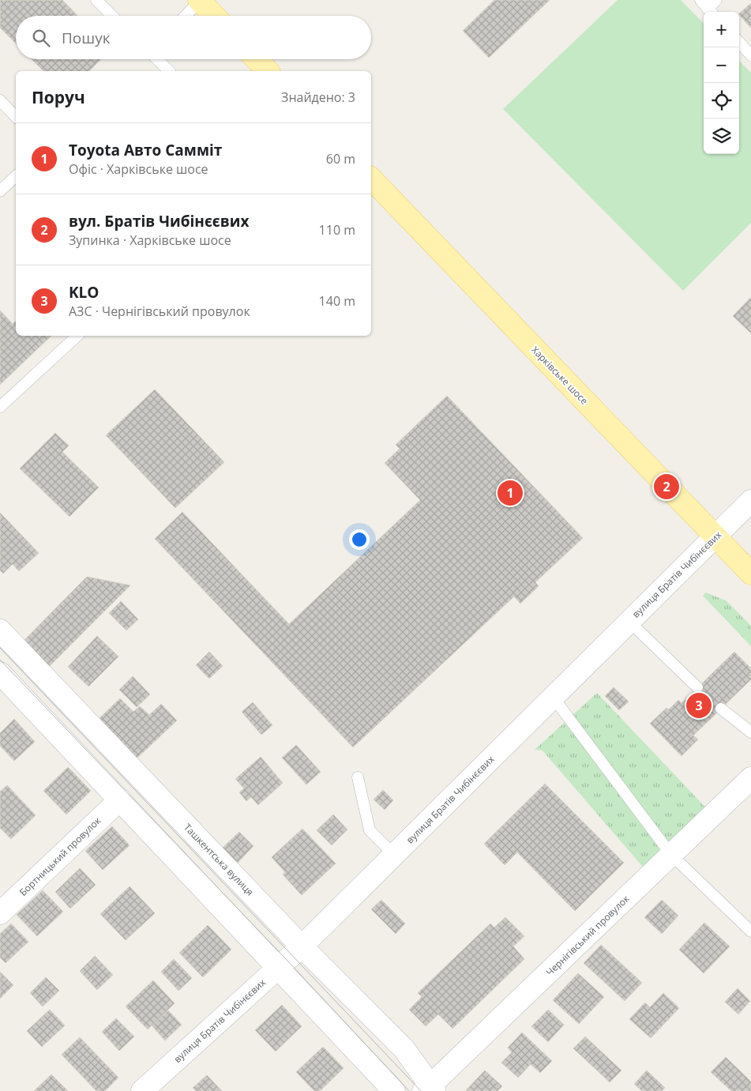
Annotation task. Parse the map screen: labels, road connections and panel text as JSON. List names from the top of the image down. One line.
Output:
{"streets":{"main road":["Харківське шосе"],"street":["вулиця Братів Чибінєєвих","Бортницький провулок","Ташкентська вулиця","Чернігівський провулок"]},"crossings":[["Харківське шосе","вулиця Братів Чибінєєвих"],["вулиця Братів Чибінєєвих","Ташкентська вулиця"],["Ташкентська вулиця","Чернігівський провулок"]],"page":{"map_buttons":["+","−"],"search":"Пошук","heading":["Поруч","Знайдено: 3"],"list":[{"mark":"1","name":"Toyota Авто Самміт","note":"Офіс · Харківське шосе","value":"60 m"},{"mark":"2","name":"вул. Братів Чибінєєвих","note":"Зупинка · Харківське шосе","value":"110 m"},{"mark":"3","name":"KLO","note":"АЗС · Чернігівський провулок","value":"140 m"}],"pins":["2","1","3"]}}
